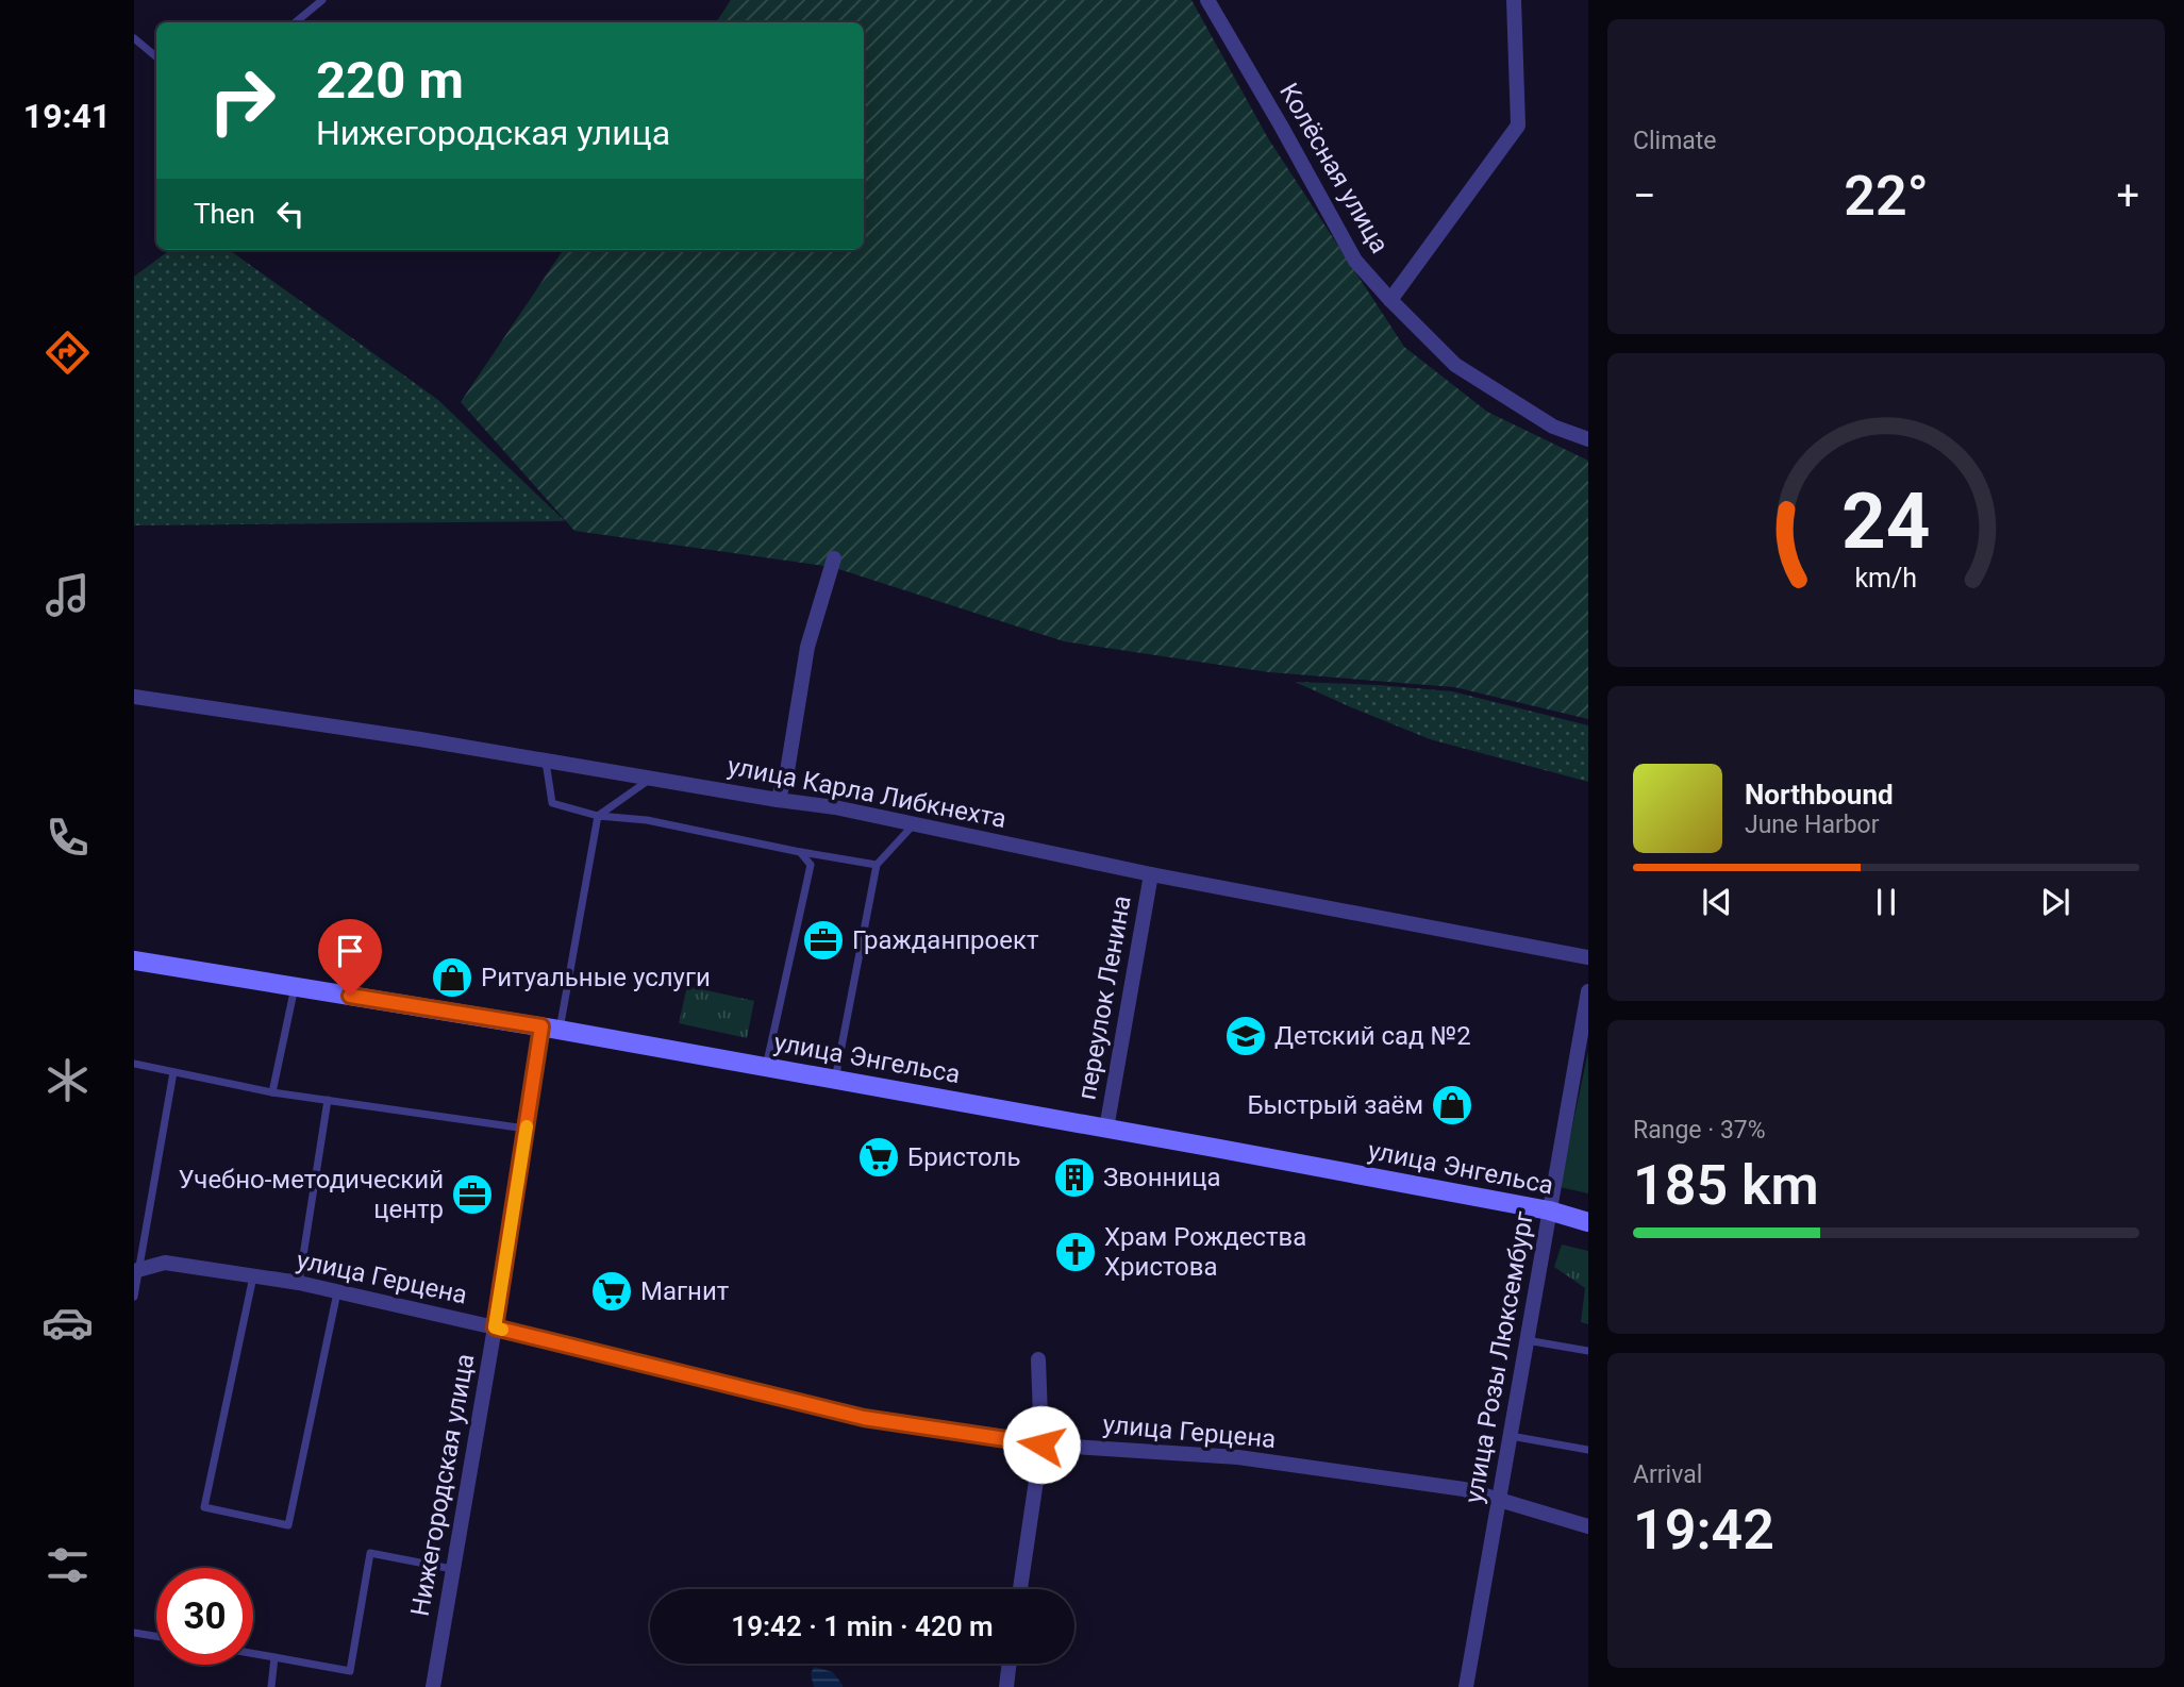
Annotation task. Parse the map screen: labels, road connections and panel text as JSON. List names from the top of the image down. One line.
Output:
{"streets":{"main road":["улица Энгельса"],"street":["Колёсная улица","улица Карла Либкнехта","переулок Ленина","улица Герцена","улица Розы Люксембург","Нижегородская улица"]},"crossings":[["улица Карла Либкнехта","переулок Ленина"],["переулок Ленина","улица Энгельса"],["улица Энгельса","улица Розы Люксембург"],["улица Энгельса","Нижегородская улица"],["улица Герцена","улица Розы Люксембург"],["улица Герцена","Нижегородская улица"]],"places":{"office":["Гражданпроект","Учебно-методический центр"],"shop":["Ритуальные услуги","Быстрый заём"],"school or university":["Детский сад №2"],"supermarket":["Бристоль","Магнит"],"building":["Звонница"],"church":["Храм Рождества Христова"]},"page":{"tabs":"19:41","tile":["Climate",["Range · 37%","185 km"],["Arrival","19:42"]],"turn":["220 m","Нижегородская улица"],"heat":["−","22°","+"],"then":"Then","song":["Northbound","June Harbor"],"limit":"30","trip":"19:42 · 1 min · 420 m","gauge":["24","km/h"]}}
